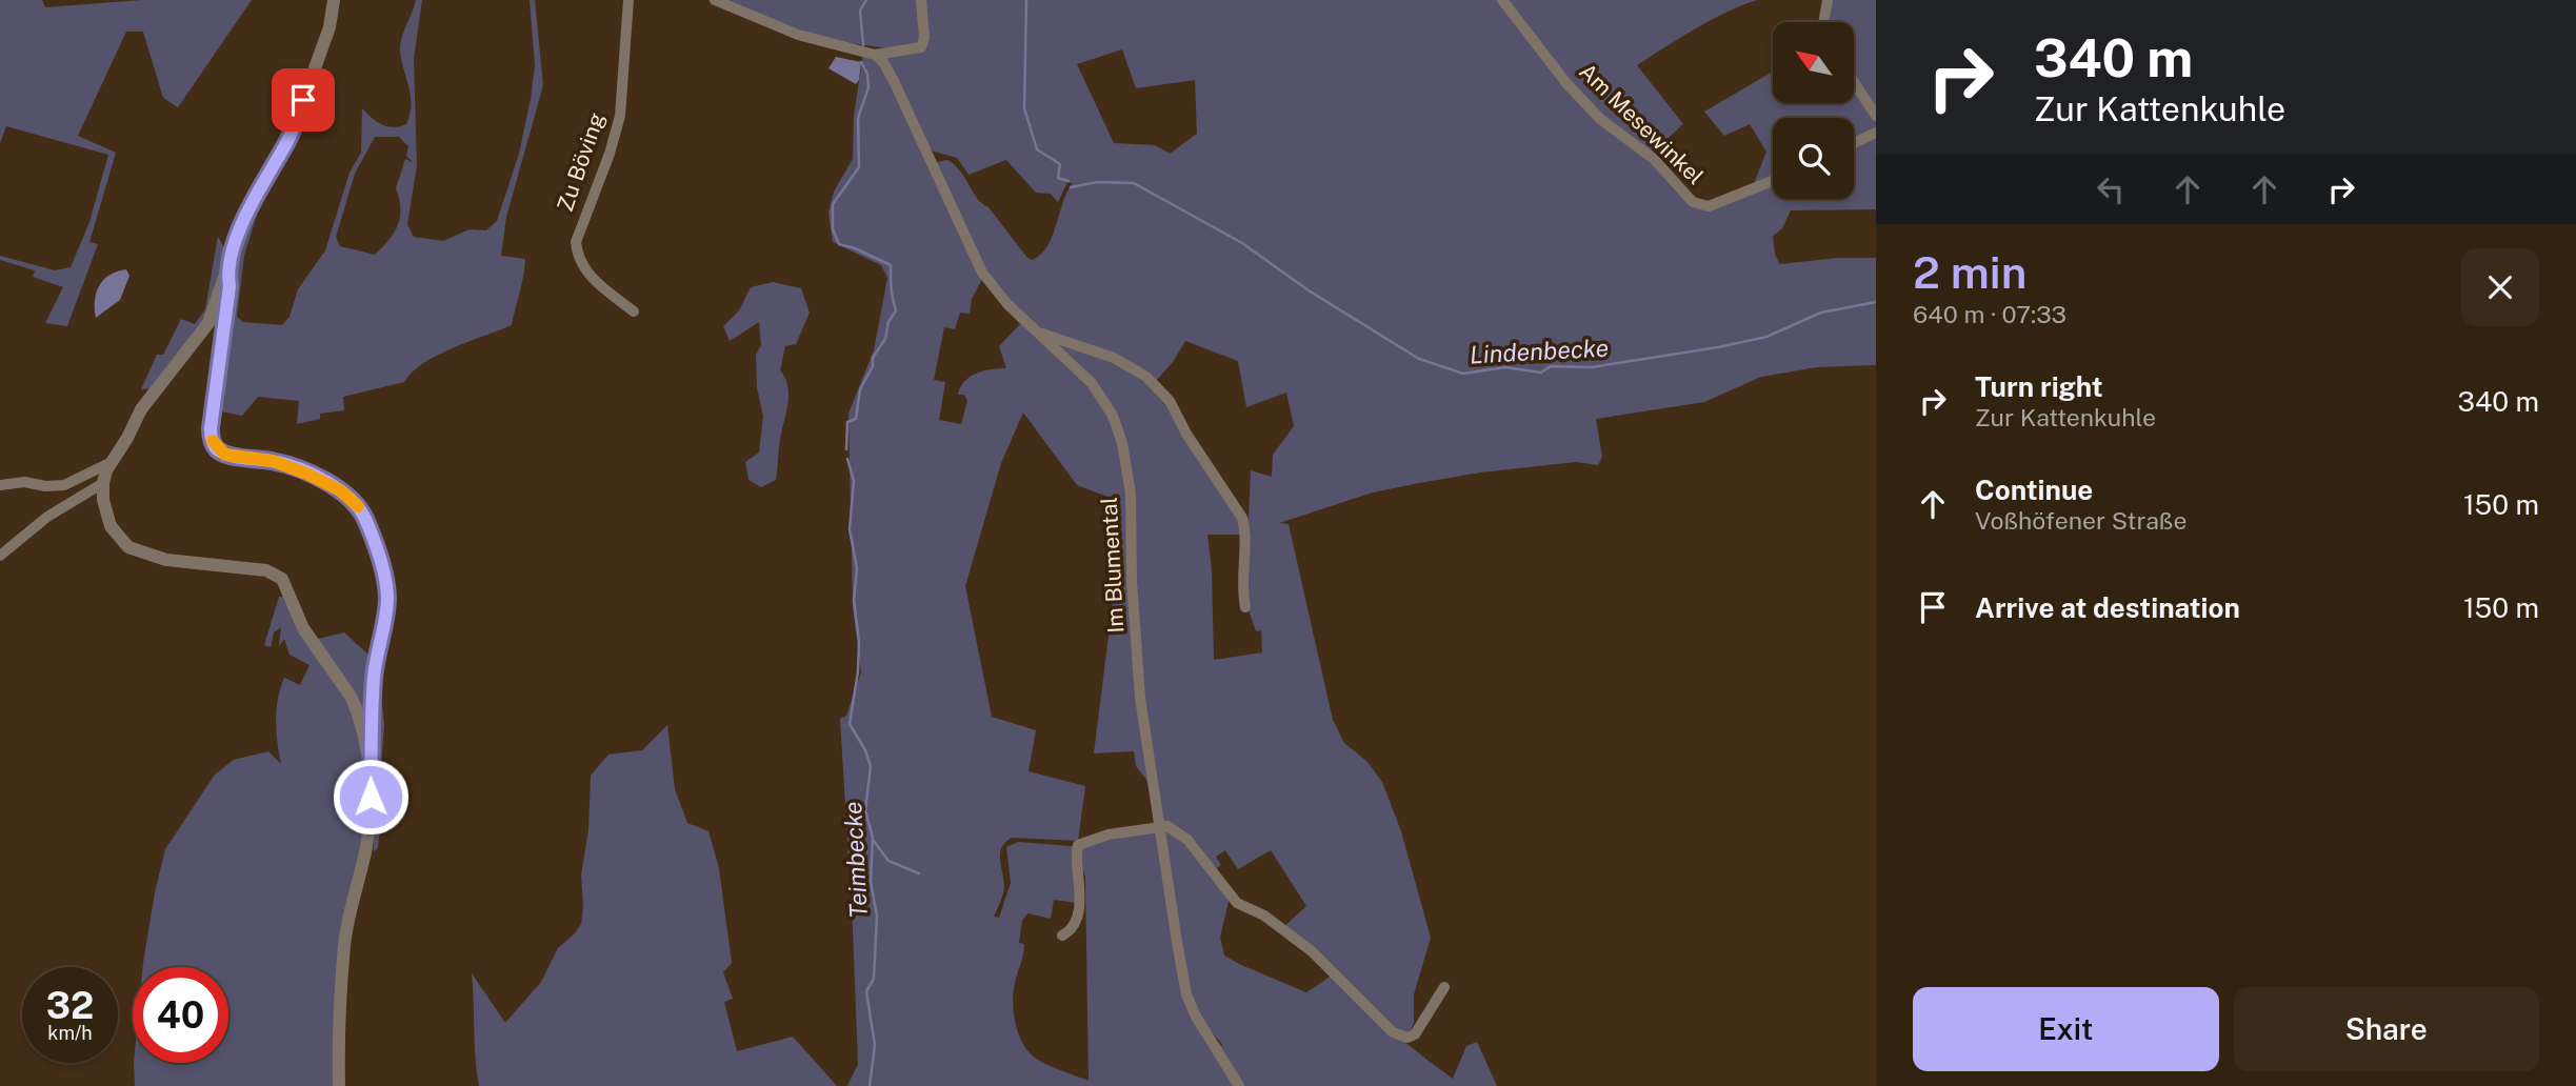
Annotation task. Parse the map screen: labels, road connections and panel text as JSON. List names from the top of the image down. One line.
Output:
{"streets":{"street":["Am Mesewinkel","Zu Böving","Im Blumental"]},"water":["Lindenbecke","Teimbecke"],"north":"top left","page":{"turn":["340 m","Zur Kattenkuhle"],"heading":["2 min","640 m · 07:33"],"list":[{"name":"Turn right","note":"Zur Kattenkuhle","value":"340 m"},{"name":"Continue","note":"Voßhöfener Straße","value":"150 m"},{"name":"Arrive at destination","value":"150 m"}],"speed":"32 km/h","limit":"40","buttons":["Exit","Share"]}}
